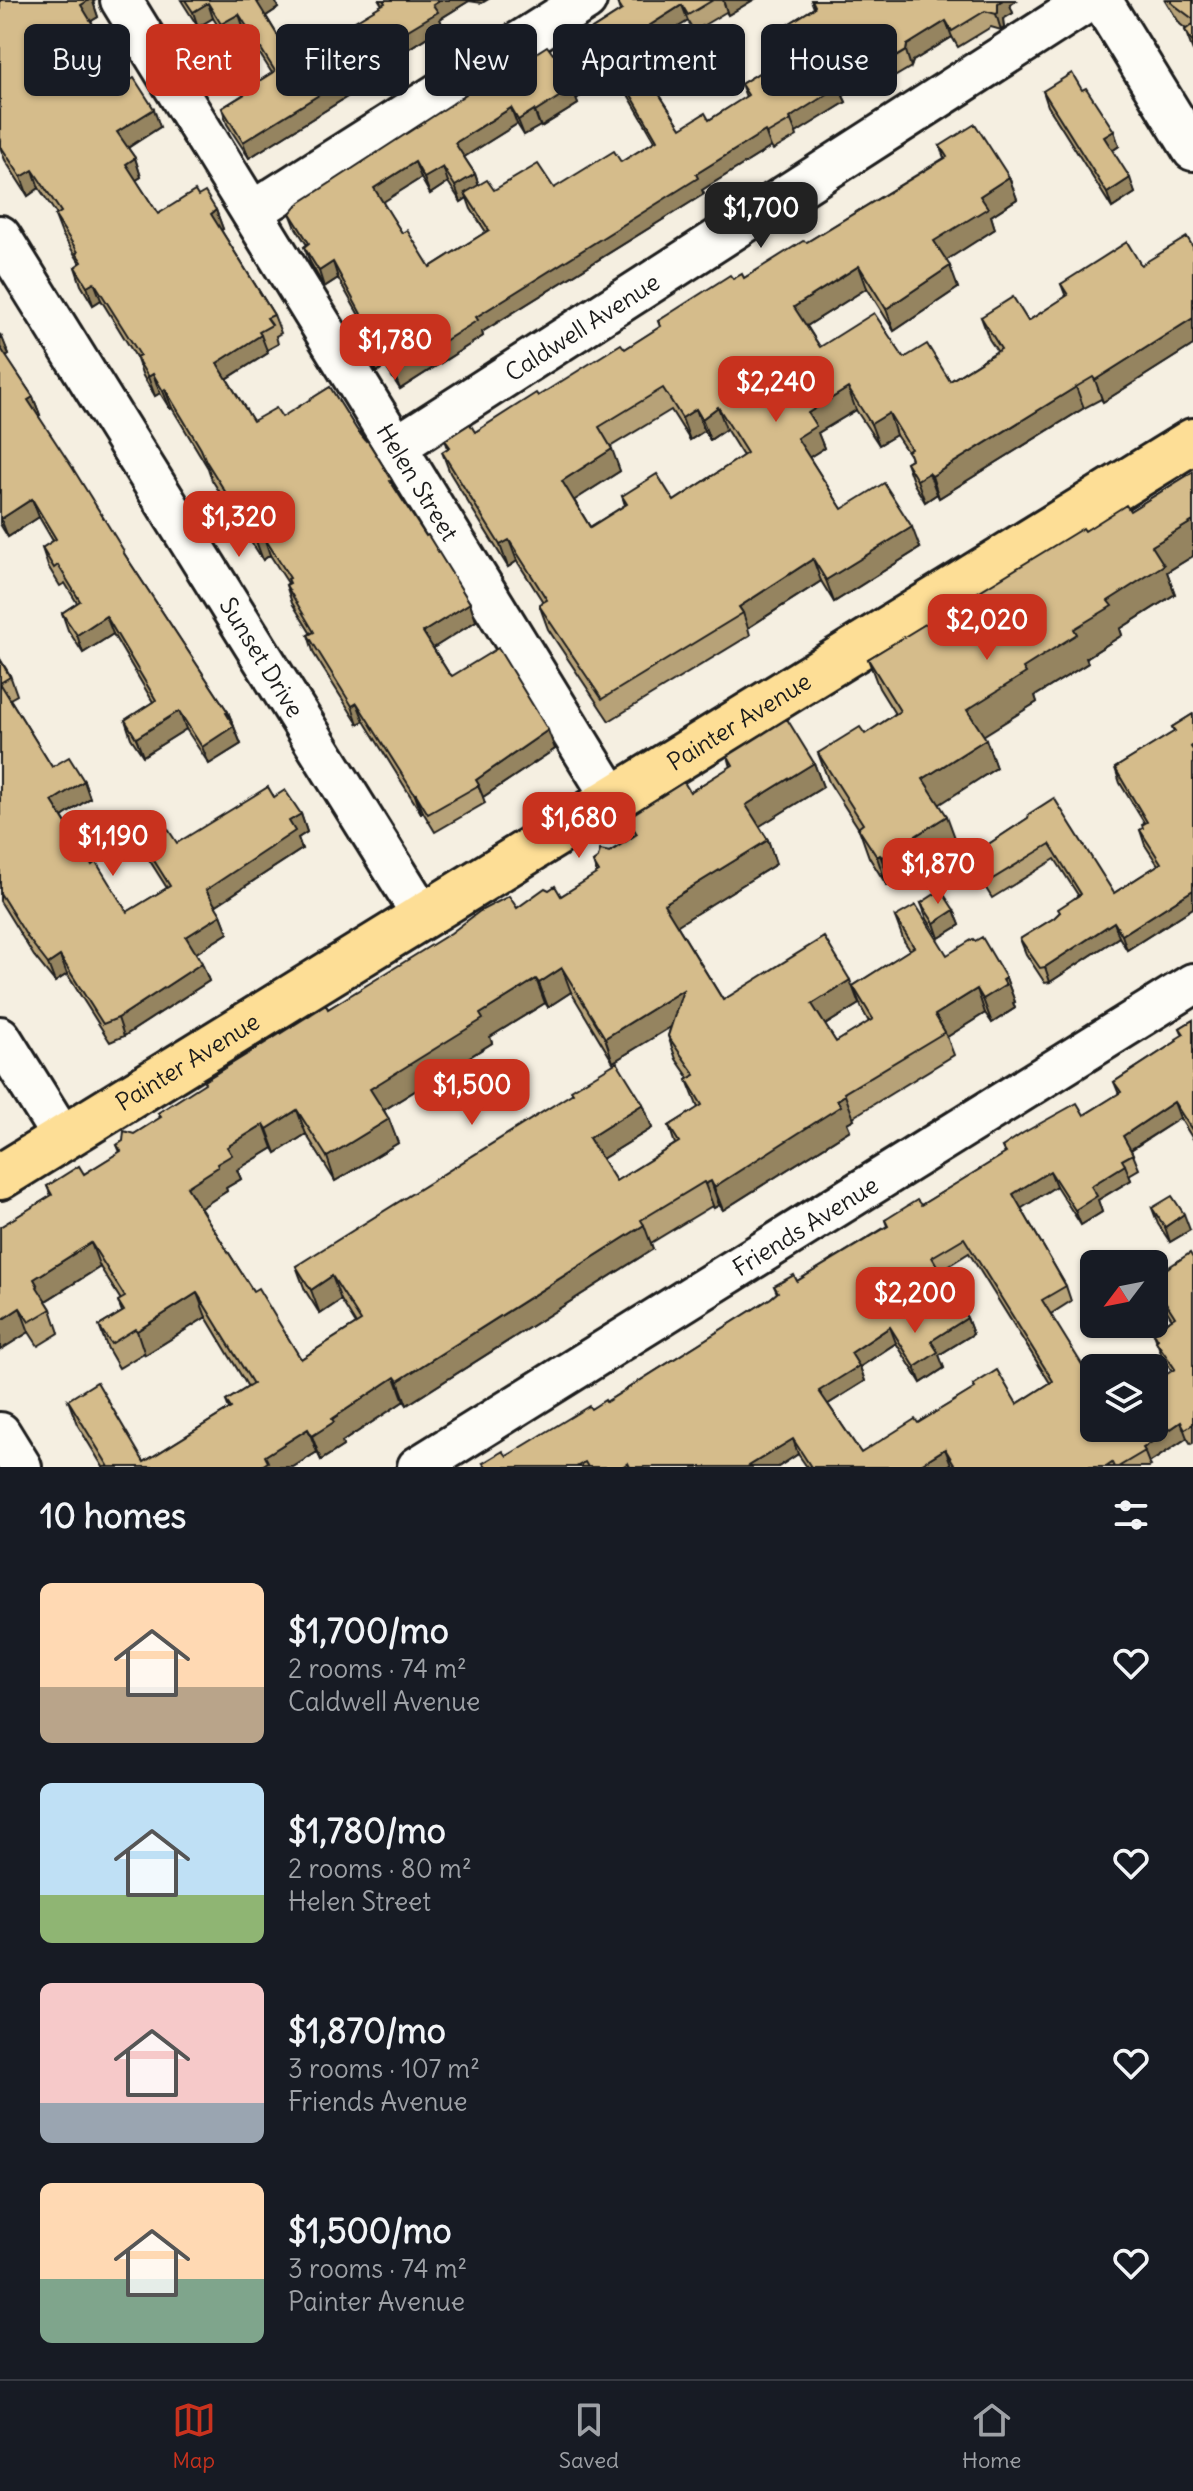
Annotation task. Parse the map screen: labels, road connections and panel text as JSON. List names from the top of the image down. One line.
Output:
{"streets":{"main road":["Painter Avenue"],"street":["Caldwell Avenue","Helen Street","Sunset Drive","Friends Avenue"]},"crossings":[["Caldwell Avenue","Helen Street"],["Helen Street","Painter Avenue"],["Sunset Drive","Painter Avenue"]],"north":"bottom left","page":{"chip":["Buy","Rent","Filters","New","Apartment","House"],"price":["$1,700","$1,780","$2,240","$1,320","$2,020","$1,680","$1,190","$1,870","$1,500","$2,200"],"heading":"10 homes","list":[{"name":"$1,700/mo","note":"2 rooms · 74 m² · Caldwell Avenue"},{"name":"$1,780/mo","note":"2 rooms · 80 m² · Helen Street"},{"name":"$1,870/mo","note":"3 rooms · 107 m² · Friends Avenue"},{"name":"$1,500/mo","note":"3 rooms · 74 m² · Painter Avenue"}],"tabs":["Map","Saved","Home"]}}
